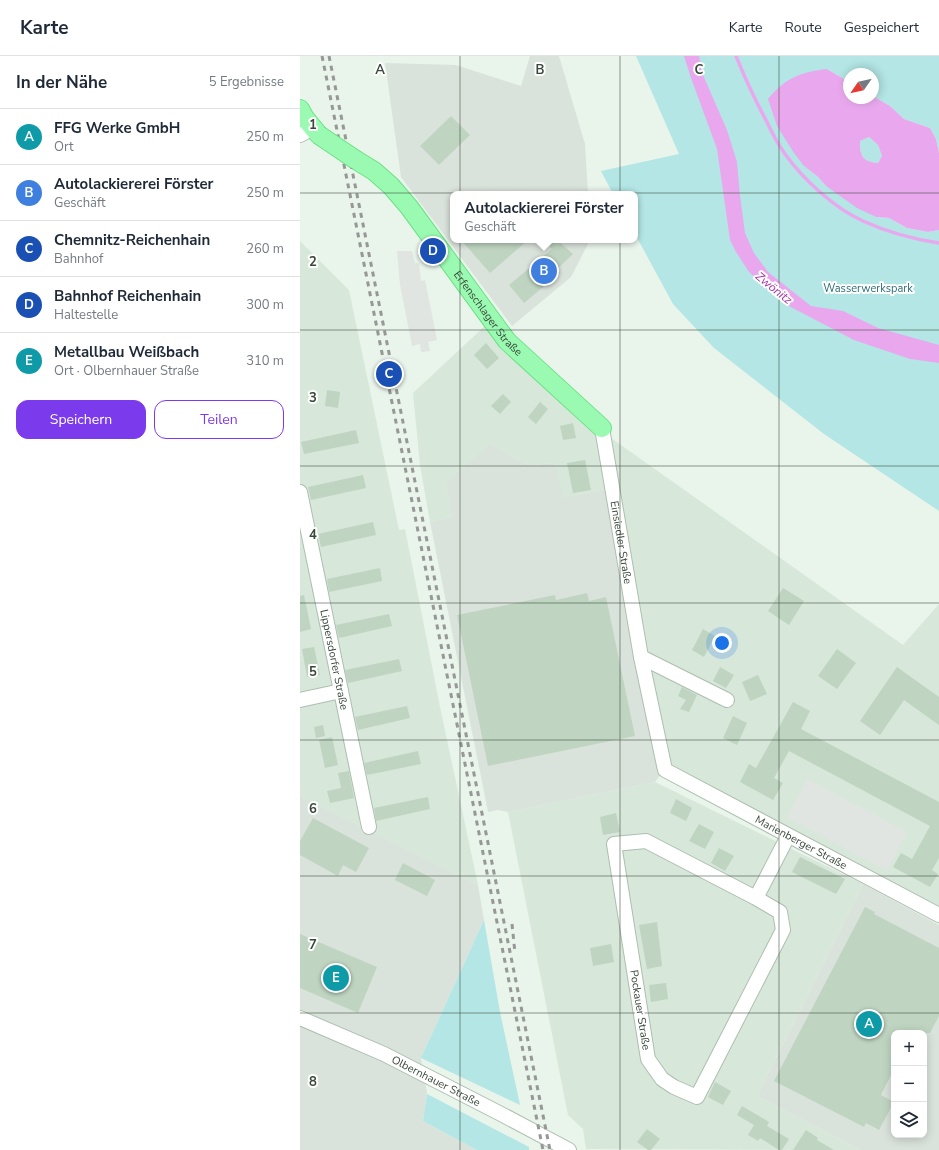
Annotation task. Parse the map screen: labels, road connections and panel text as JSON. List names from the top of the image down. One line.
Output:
{"streets":{"main road":["Erfenschlager Straße"],"street":["Einsiedler Straße","Lippersdorfer Straße","Marienberger Straße","Pockauer Straße","Olbernhauer Straße"]},"crossings":[["Erfenschlager Straße","Einsiedler Straße"],["Einsiedler Straße","Marienberger Straße"]],"water":["Zwönitz"],"parks":["Wasserwerkspark"],"north":"bottom left","page":{"header":"Karte","nav":["Karte","Route","Gespeichert"],"heading":["In der Nähe","5 Ergebnisse"],"list":[{"mark":"A","name":"FFG Werke GmbH","note":"Ort","value":"250 m"},{"mark":"B","name":"Autolackiererei Förster","note":"Geschäft","value":"250 m"},{"mark":"C","name":"Chemnitz-Reichenhain","note":"Bahnhof","value":"260 m"},{"mark":"D","name":"Bahnhof Reichenhain","note":"Haltestelle","value":"300 m"},{"mark":"E","name":"Metallbau Weißbach","note":"Ort · Olbernhauer Straße","value":"310 m"}],"popup":["Autolackiererei Förster","Geschäft"],"pins":["D","B","C","E","A"],"buttons":["Speichern","Teilen"],"map_buttons":["+","−"]},"grid":{"columns":["A","B","C"],"rows":["1","2","3","4","5","6","7","8"]}}
